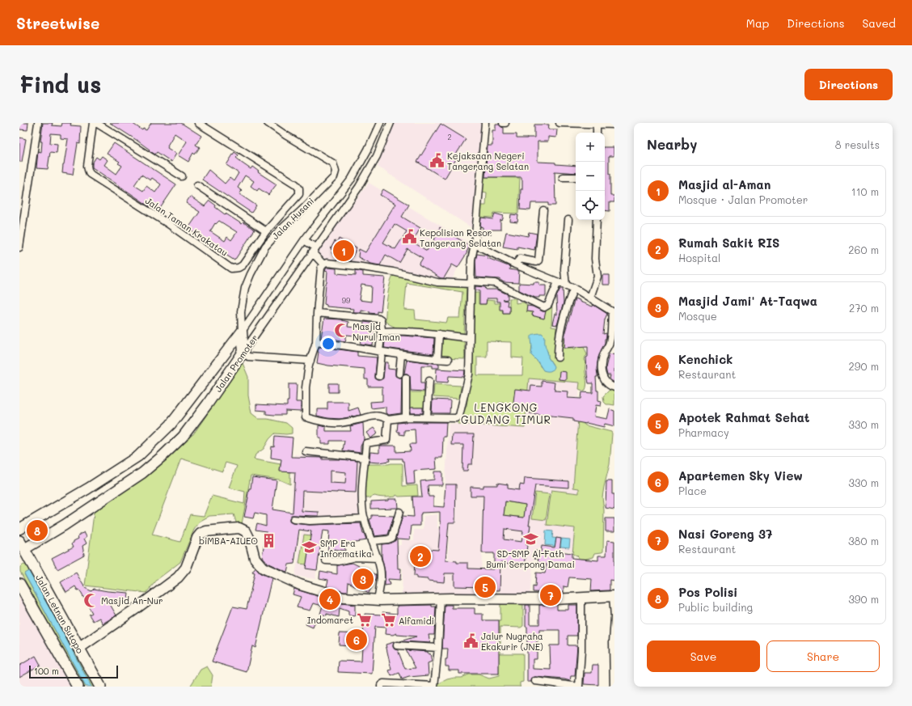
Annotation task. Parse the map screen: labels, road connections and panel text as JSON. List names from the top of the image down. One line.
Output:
{"streets":{"main road":["Jalan Letnan Sutopo"],"street":["Jalan Husani","Jalan Taman Krakatau","Jalan Promoter"]},"crossings":[["Jalan Husani","Jalan Promoter"],["Jalan Promoter","Jalan Letnan Sutopo"]],"districts":["LENGKONG GUDANG TIMUR"],"places":{"public building":["Kejaksaan Negeri Tangerang Selatan","Kepolisian Resor Tangerang Selatan","Jalur Nugraha Ekakurir (JNE)"],"mosque":["Masjid Nurul Iman","Masjid An-Nur"],"school or university":["SD-SMP Al-Fath Bumi Serpong Damai","SMP Era Informatika"],"building":["biMBA-AIUEO"],"supermarket":["Indomaret","Alfamidi"]},"house_numbers":["2","99"],"scale_bar":"100 m","page":{"header":"Streetwise","nav":["Map","Directions","Saved"],"buttons":["Directions",["Save","Share"]],"title":"Find us","heading":["Nearby","8 results"],"map_buttons":["+","−"],"list":[{"mark":"1","name":"Masjid al-Aman","note":"Mosque · Jalan Promoter","value":"110 m"},{"mark":"2","name":"Rumah Sakit RIS","note":"Hospital","value":"260 m"},{"mark":"3","name":"Masjid Jami' At-Taqwa","note":"Mosque","value":"270 m"},{"mark":"4","name":"Kenchick","note":"Restaurant","value":"290 m"},{"mark":"5","name":"Apotek Rahmat Sehat","note":"Pharmacy","value":"330 m"},{"mark":"6","name":"Apartemen Sky View","note":"Place","value":"330 m"},{"mark":"7","name":"Nasi Goreng 37","note":"Restaurant","value":"380 m"},{"mark":"8","name":"Pos Polisi","note":"Public building","value":"390 m"}],"pins":["1","8","2","3","5","7","4","6"],"scale":"100 m"}}
